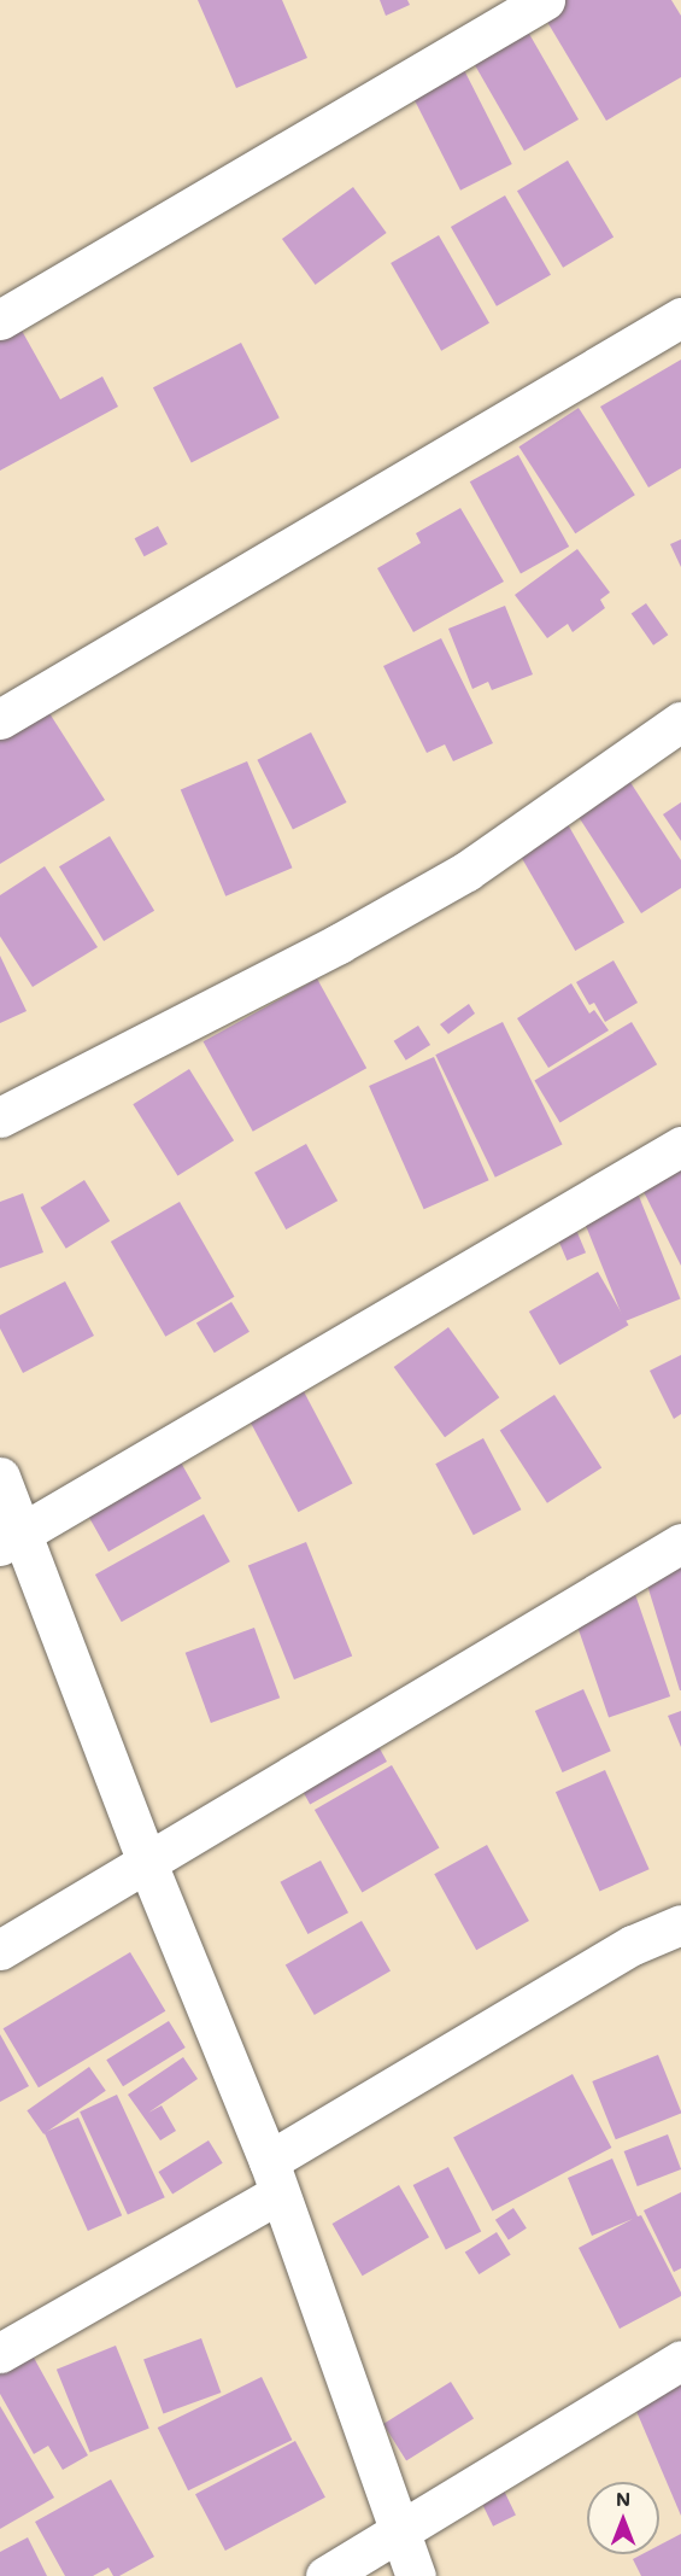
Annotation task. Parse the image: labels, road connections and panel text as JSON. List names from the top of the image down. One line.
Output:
{"north":"top"}
